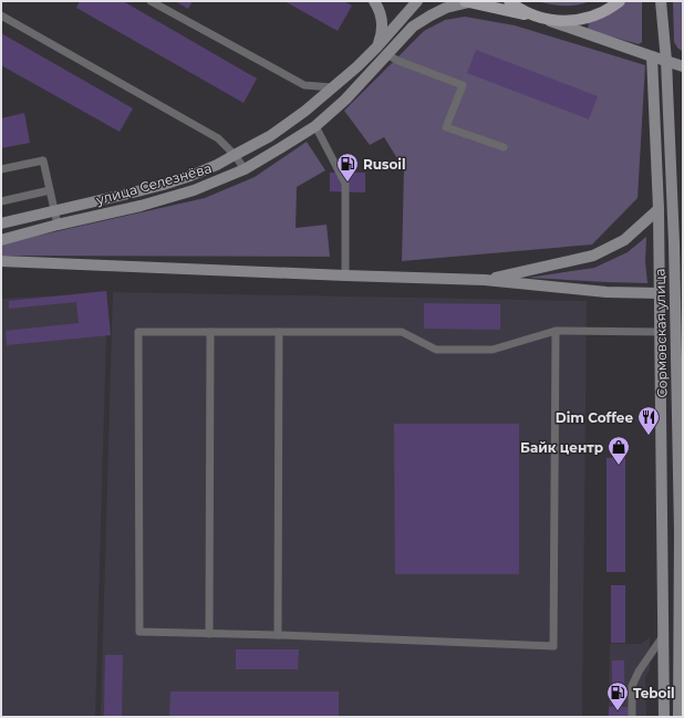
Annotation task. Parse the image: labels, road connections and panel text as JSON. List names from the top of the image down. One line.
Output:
{"streets":{"main road":["улица Селезнёва","Сормовская улица"]},"places":{"fuel station":["Rusoil","Teboil"],"restaurant":["Dim Coffee"],"shop":["Байк центр"]}}
